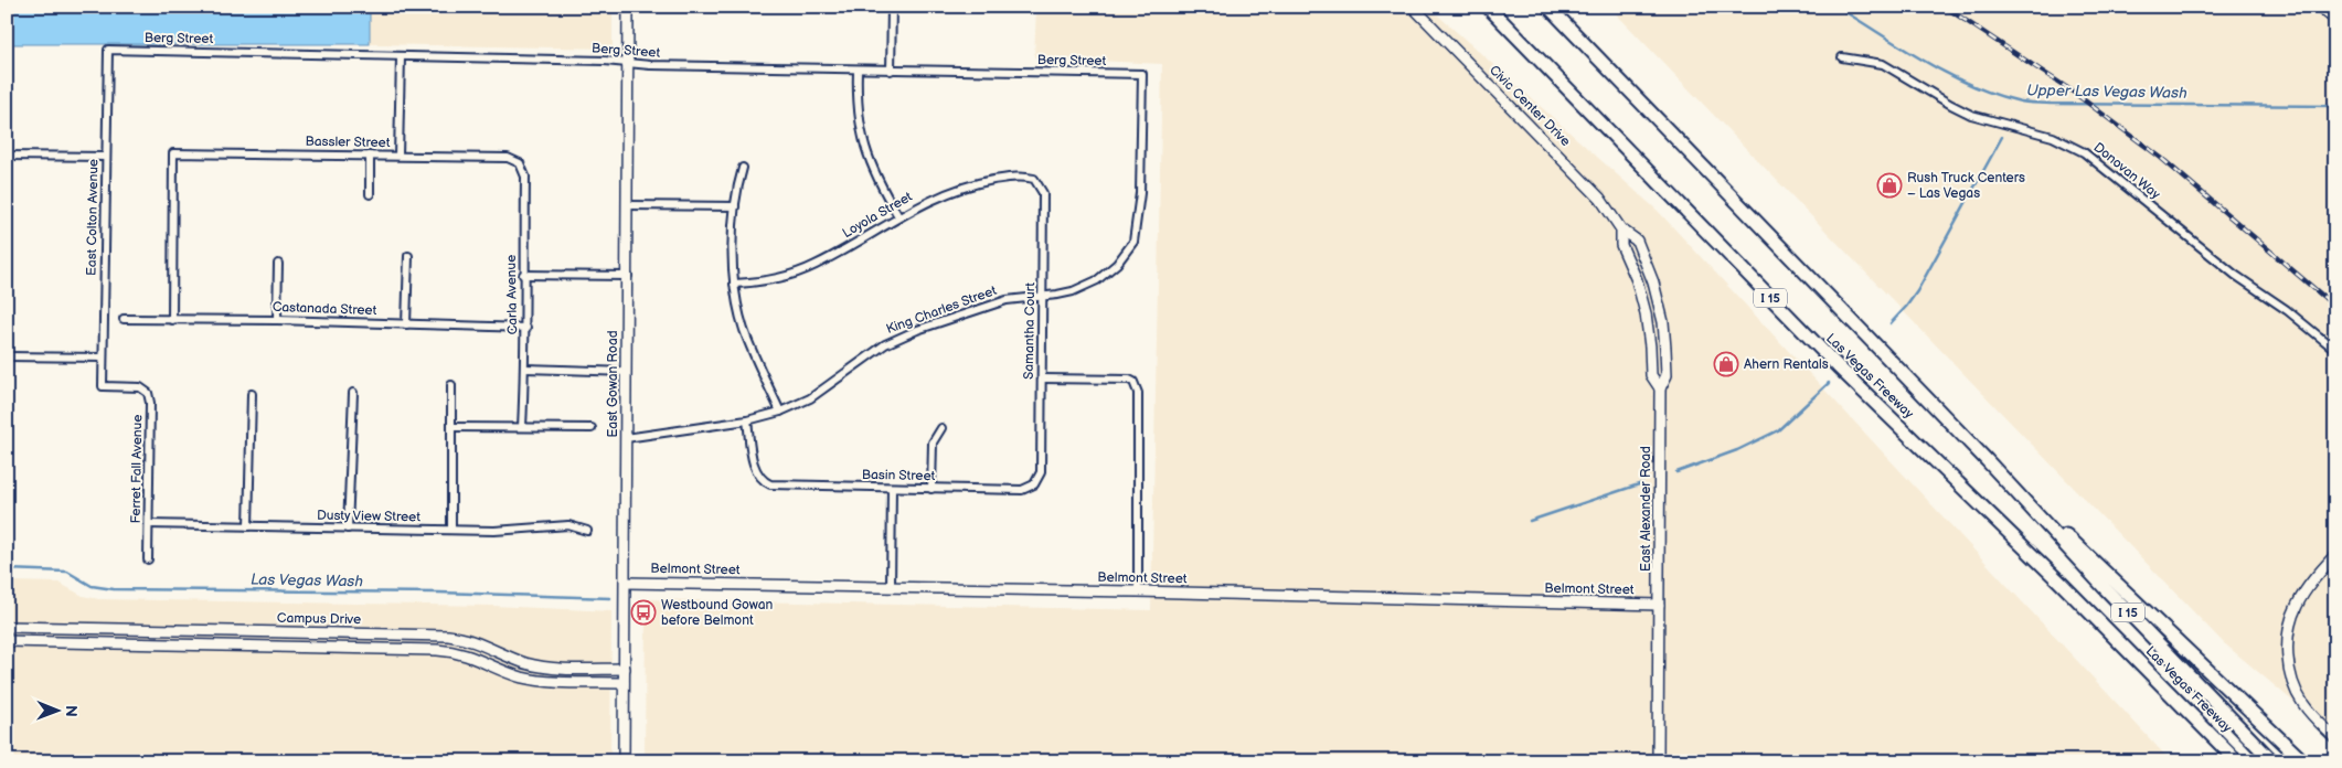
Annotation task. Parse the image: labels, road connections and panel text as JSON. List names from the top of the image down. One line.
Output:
{"streets":{"highway":["I 15","Las Vegas Freeway"],"street":["Berg Street","Civic Center Drive","Bassler Street","Donovan Way","Loyola Street","East Colton Avenue","Carla Avenue","Castanada Street","King Charles Street","Samantha Court","East Gowan Road","Ferret Fall Avenue","Basin Street","East Alexander Road","Dusty View Street","Belmont Street","Campus Drive"]},"crossings":[["Berg Street","East Colton Avenue"],["Berg Street","King Charles Street"],["Berg Street","East Gowan Road"],["Civic Center Drive","East Alexander Road"],["Bassler Street","Carla Avenue"],["Bassler Street","Castanada Street"],["Loyola Street","Samantha Court"],["East Colton Avenue","Ferret Fall Avenue"],["Carla Avenue","Castanada Street"],["King Charles Street","Samantha Court"],["King Charles Street","East Gowan Road"],["King Charles Street","Basin Street"],["Samantha Court","Basin Street"],["East Gowan Road","Belmont Street"],["East Gowan Road","Campus Drive"],["Ferret Fall Avenue","Dusty View Street"],["East Alexander Road","Belmont Street"]],"water":["Upper Las Vegas Wash","Las Vegas Wash"],"places":{"shop":["Rush Truck Centers – Las Vegas","Ahern Rentals"],"bus stop":["Westbound Gowan before Belmont"]},"north":"right"}
